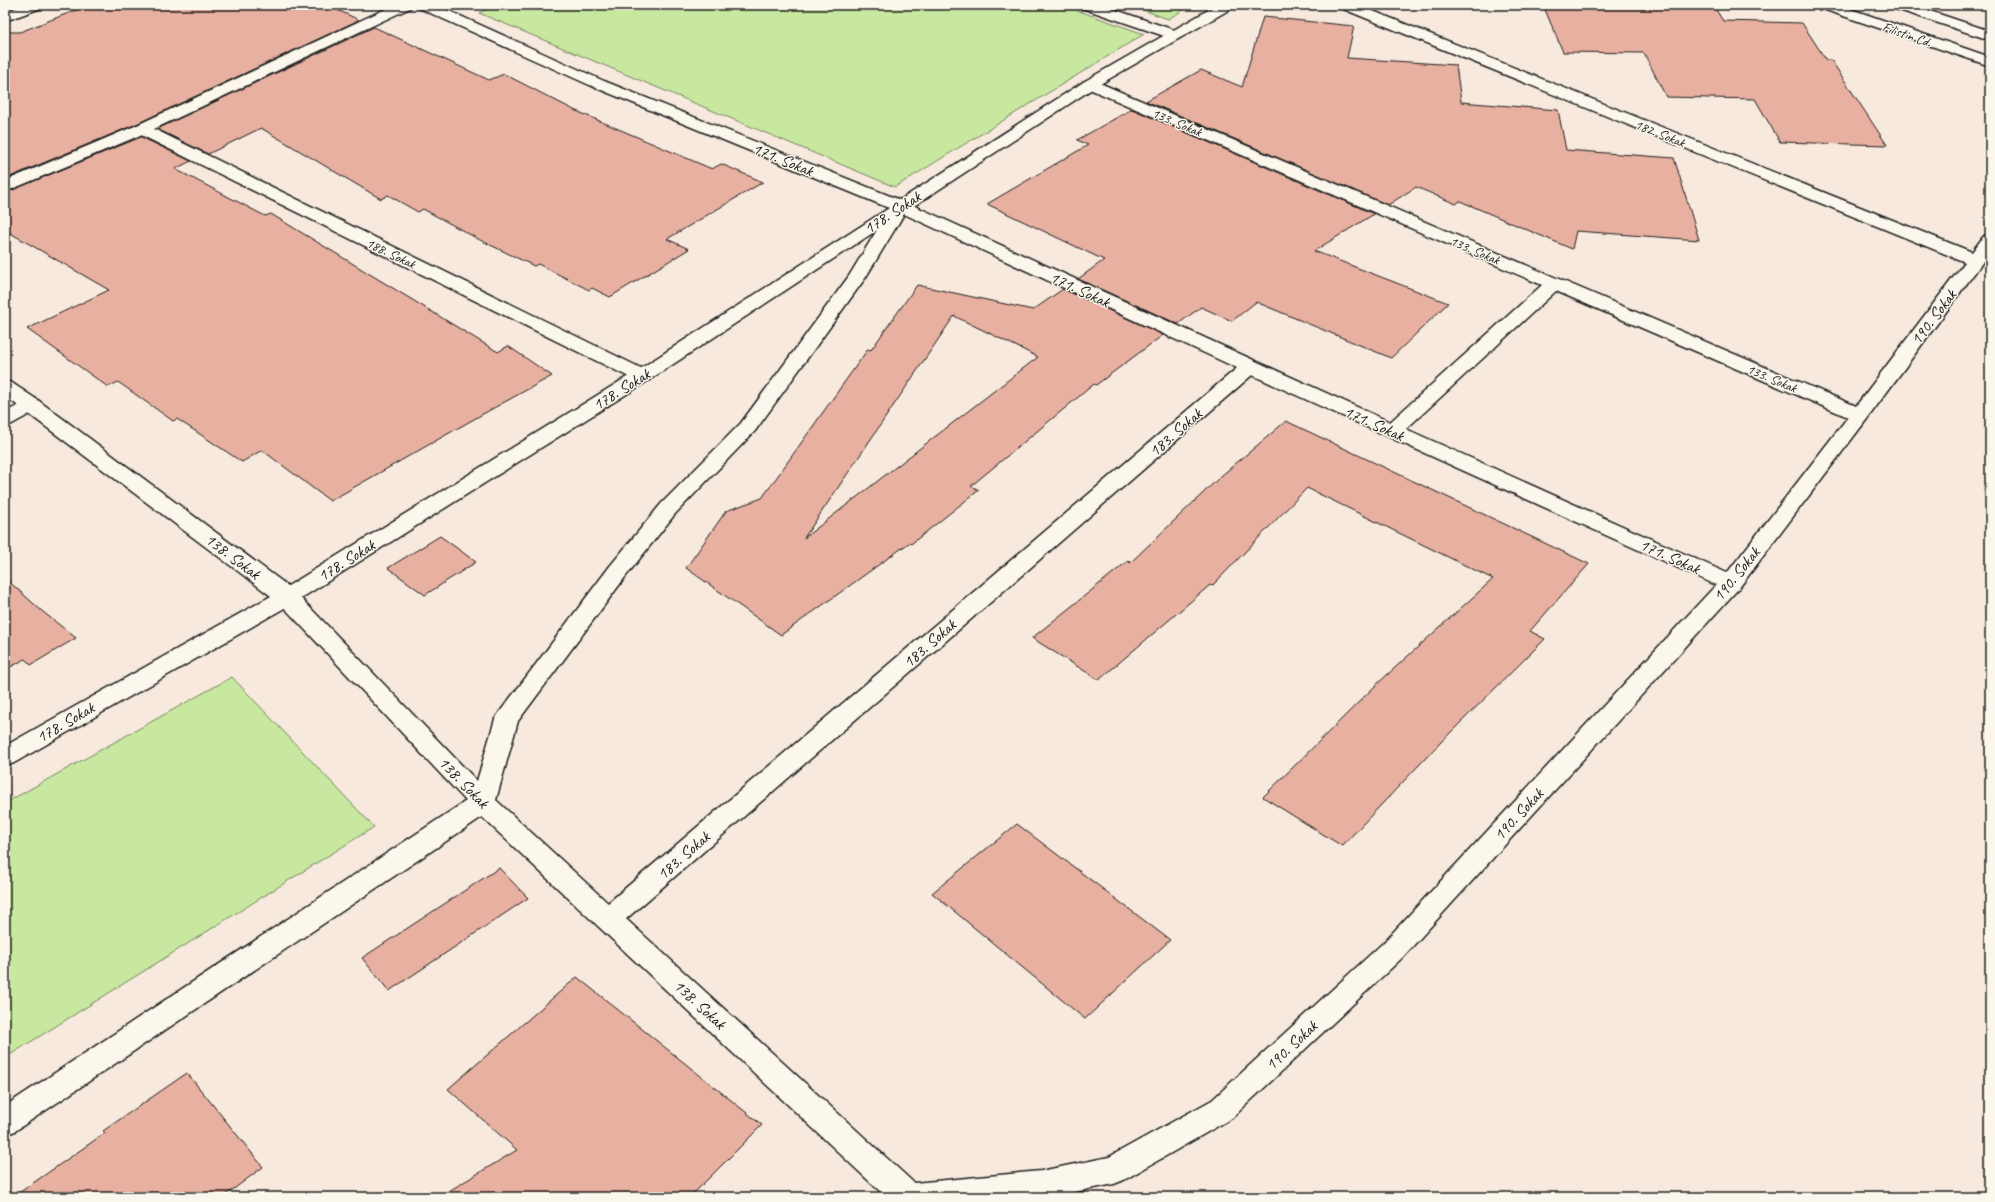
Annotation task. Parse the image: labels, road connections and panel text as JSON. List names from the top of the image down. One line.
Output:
{"streets":{"street":["Filistin Cd.","133. Sokak","182. Sokak","171. Sokak","178. Sokak","188. Sokak","190. Sokak","183. Sokak","138. Sokak"]},"crossings":[["133. Sokak","178. Sokak"],["133. Sokak","190. Sokak"],["182. Sokak","190. Sokak"],["171. Sokak","178. Sokak"],["171. Sokak","190. Sokak"],["171. Sokak","183. Sokak"],["178. Sokak","188. Sokak"],["178. Sokak","138. Sokak"],["183. Sokak","138. Sokak"]]}
